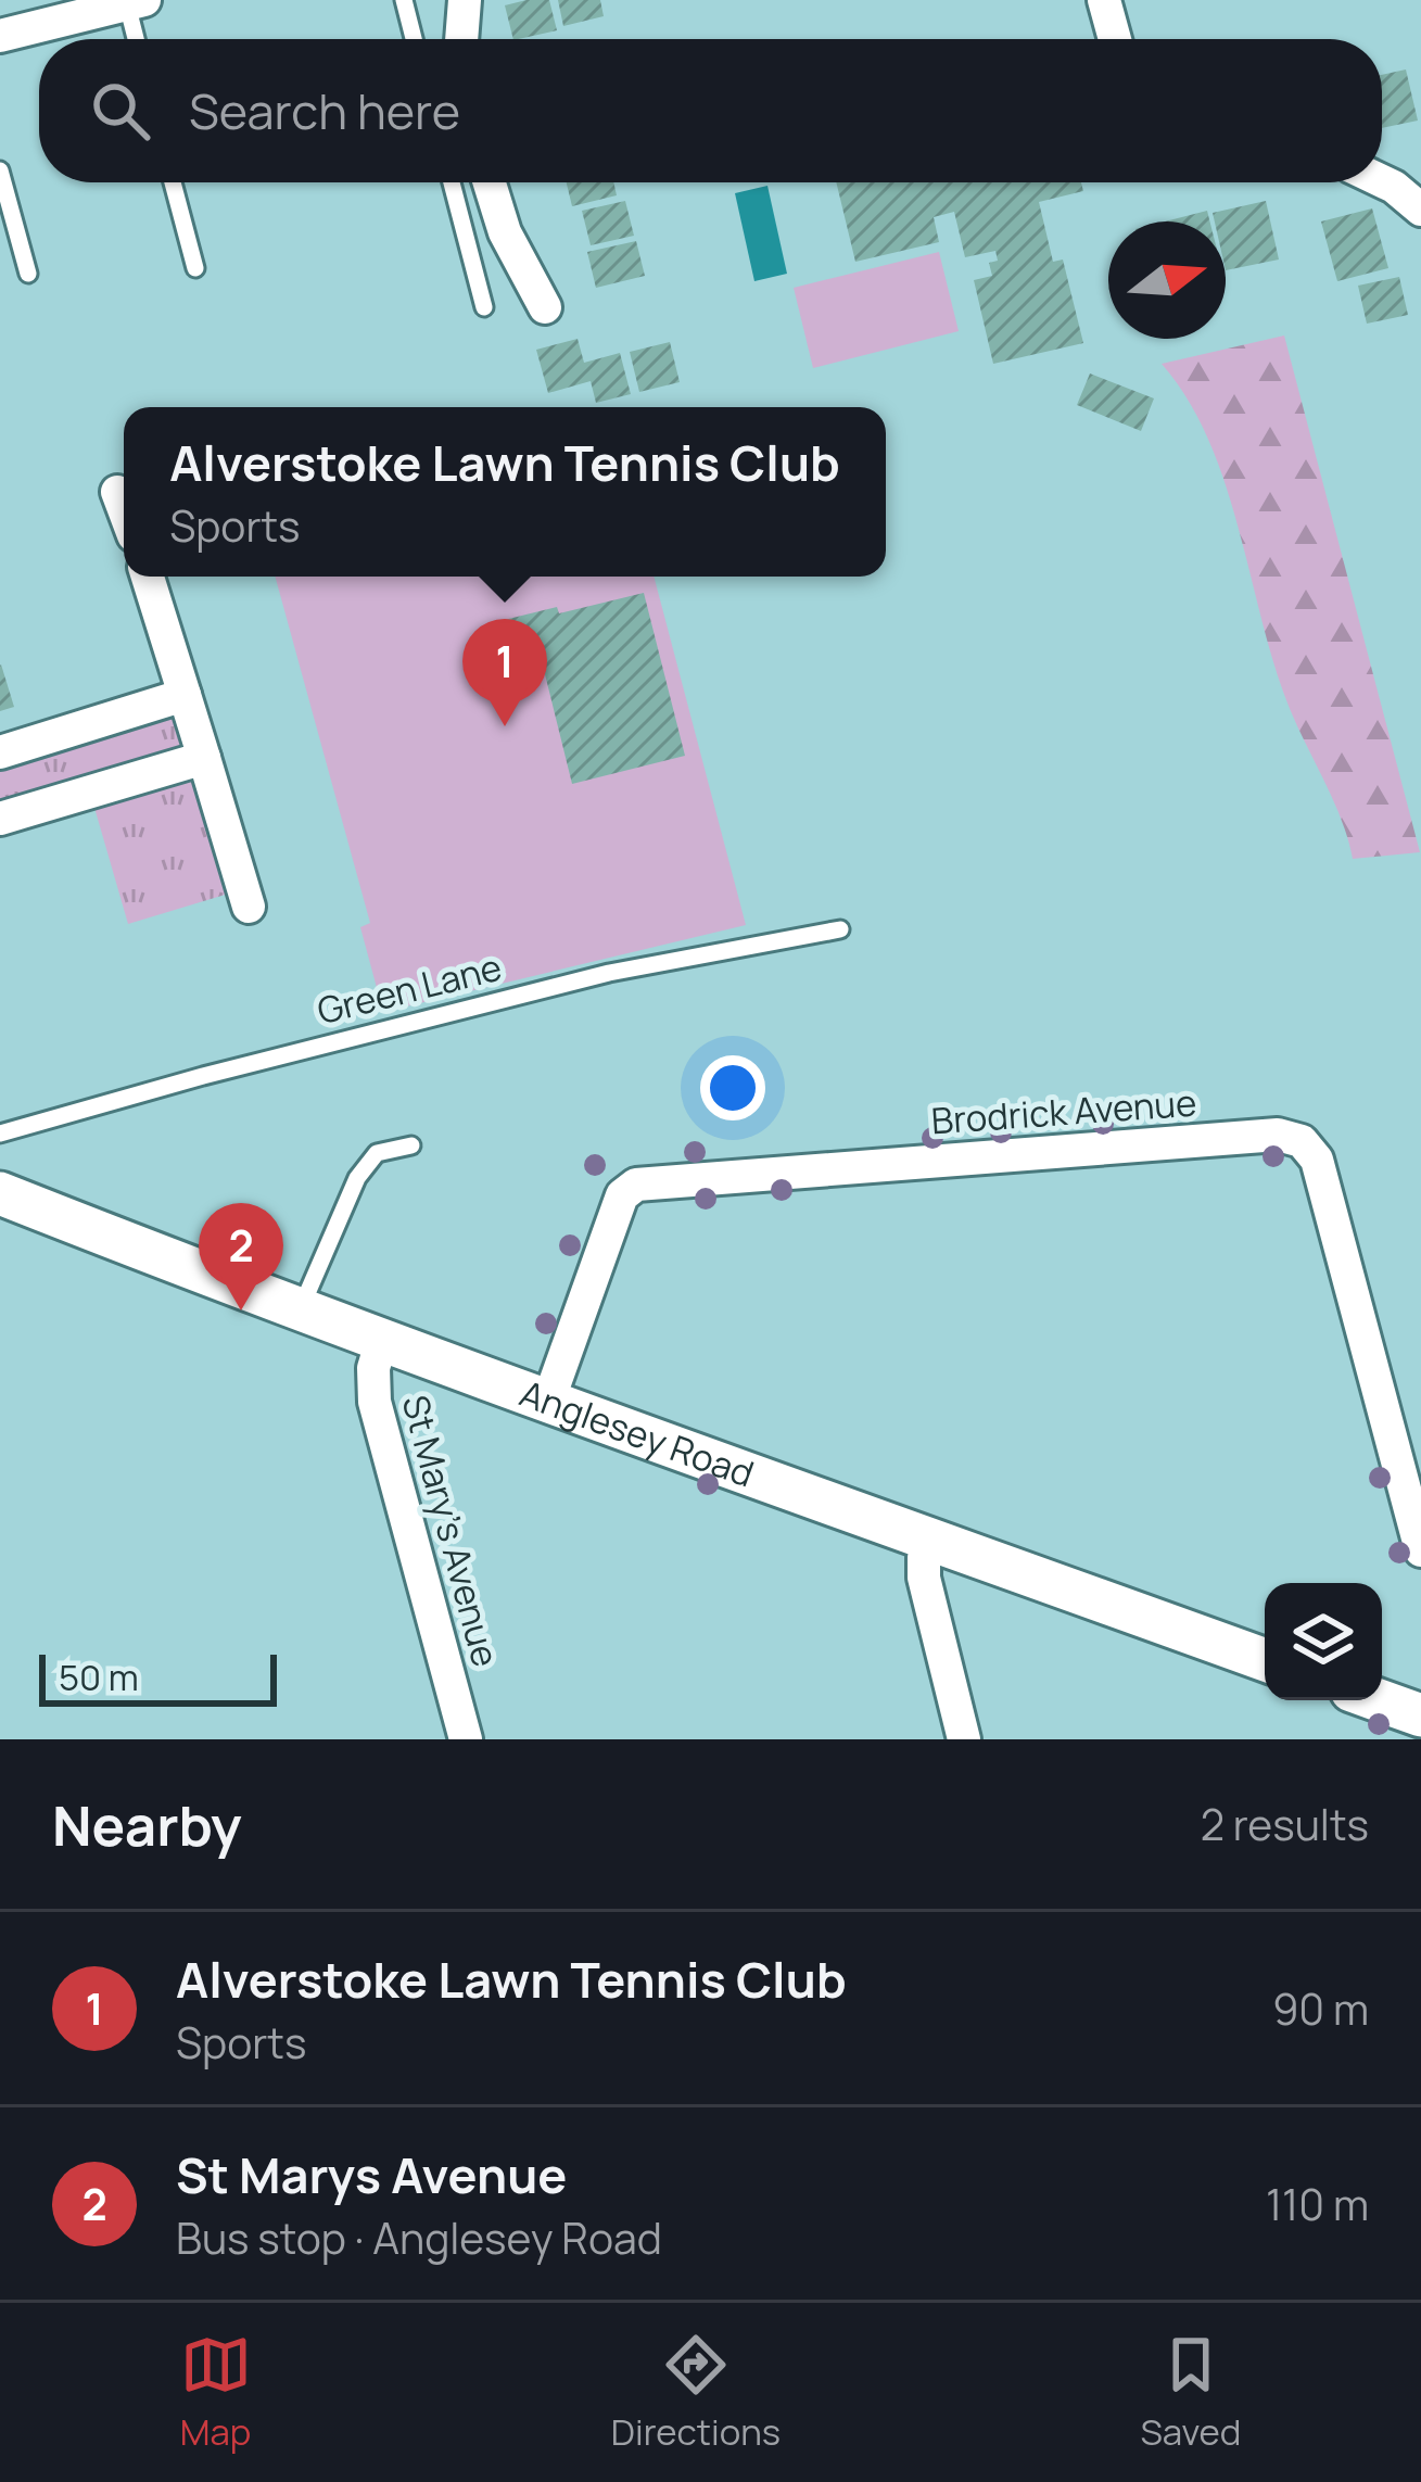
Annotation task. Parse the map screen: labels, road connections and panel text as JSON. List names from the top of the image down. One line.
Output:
{"streets":{"street":["Brodrick Avenue","Anglesey Road","St Mary's Avenue"],"lane":["Green Lane"]},"crossings":[["Brodrick Avenue","Anglesey Road"],["Anglesey Road","St Mary's Avenue"]],"scale_bar":"50 m","north":"right","page":{"search":"Search here","popup":["Alverstoke Lawn Tennis Club","Sports"],"pins":["1","2"],"scale":"50 m","heading":["Nearby","2 results"],"list":[{"mark":"1","name":"Alverstoke Lawn Tennis Club","note":"Sports","value":"90 m"},{"mark":"2","name":"St Marys Avenue","note":"Bus stop · Anglesey Road","value":"110 m"}],"nav":["Map","Directions","Saved"]}}
